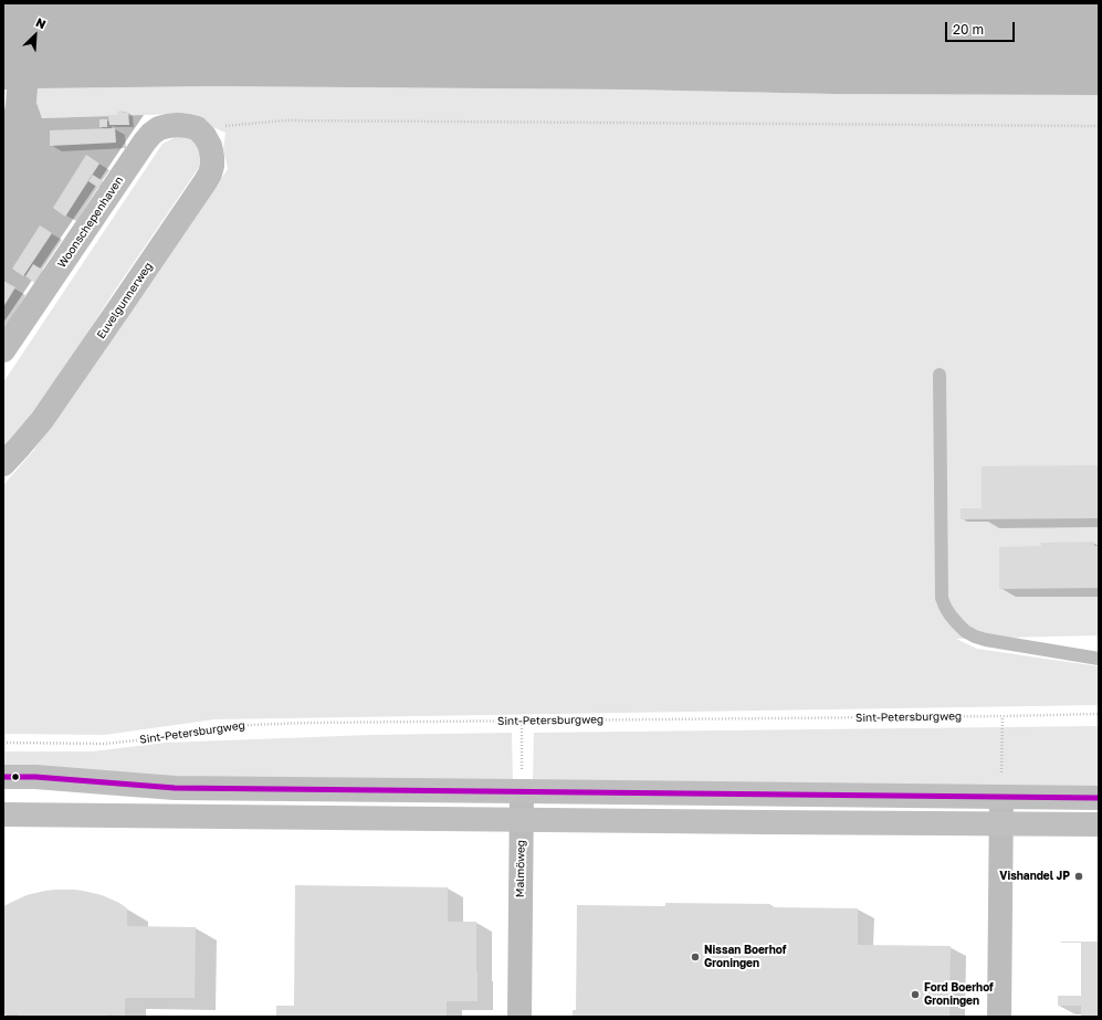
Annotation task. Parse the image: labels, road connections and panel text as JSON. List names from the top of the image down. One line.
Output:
{"streets":{"street":["Woonschepenhaven","Euvelgunnerweg","Malmöweg"],"path":["Sint-Petersburgweg"]},"crossings":[["Woonschepenhaven","Euvelgunnerweg"]],"places":["Vishandel JP","Nissan Boerhof Groningen","Ford Boerhof Groningen"],"scale_bar":"20 m","north":"top right"}
